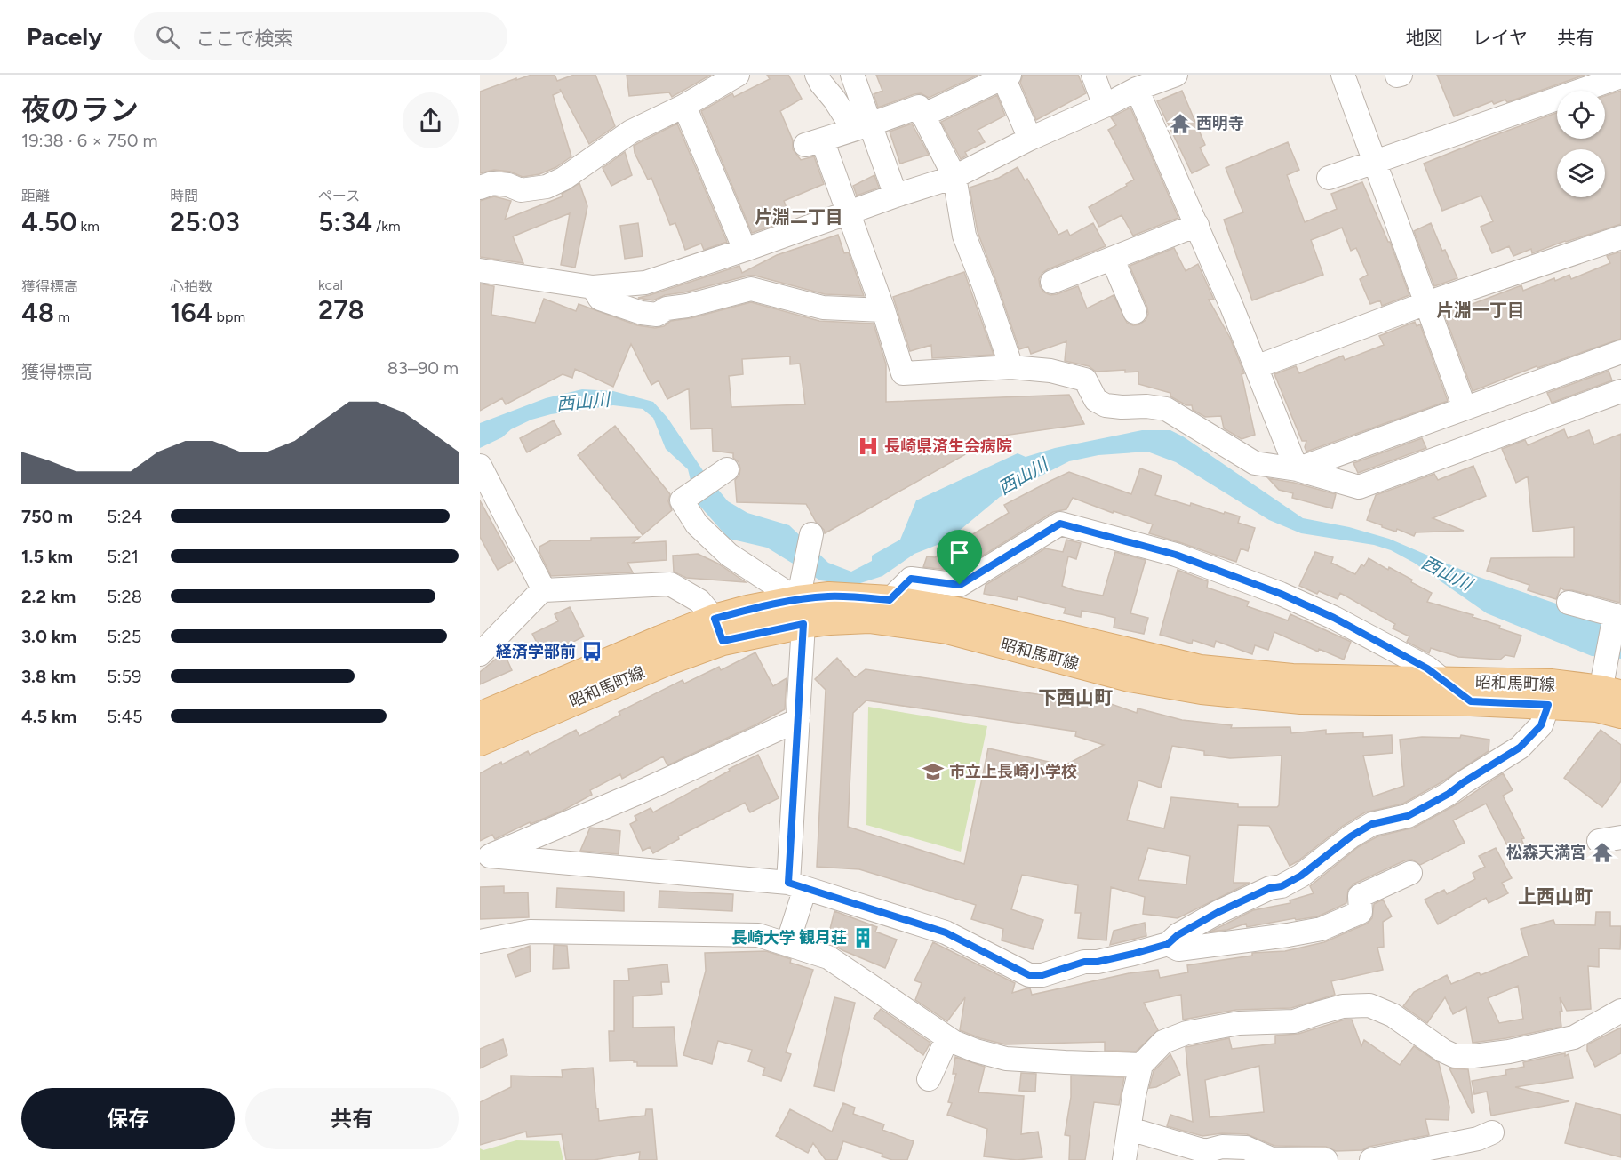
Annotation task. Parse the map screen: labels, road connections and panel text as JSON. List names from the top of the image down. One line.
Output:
{"streets":{"main road":["昭和馬町線"]},"districts":["片淵二丁目","片淵一丁目","下西山町","上西山町"],"water":["西山川"],"places":{"temple":["西明寺","松森天満宮"],"hospital":["長崎県済生会病院"],"bus stop":["経済学部前"],"school or university":["市立上長崎小学校"],"building":["長崎大学 観月荘"]},"page":{"header":"Pacely","search":"ここで検索","nav":["地図","レイヤ","共有"],"heading":["夜のラン","19:38 · 6 × 750 m"],"stats":[["距離","4.50 km"],["時間","25:03"],["ペース","5:34 /km"],["獲得標高","48 m"],["心拍数","164 bpm"],["kcal","278"]],"chart":["獲得標高","83–90 m"],"list":[{"name":"750 m","note":"5:24"},{"name":"1.5 km","note":"5:21"},{"name":"2.2 km","note":"5:28"},{"name":"3.0 km","note":"5:25"},{"name":"3.8 km","note":"5:59"},{"name":"4.5 km","note":"5:45"}],"buttons":["保存","共有"]}}
